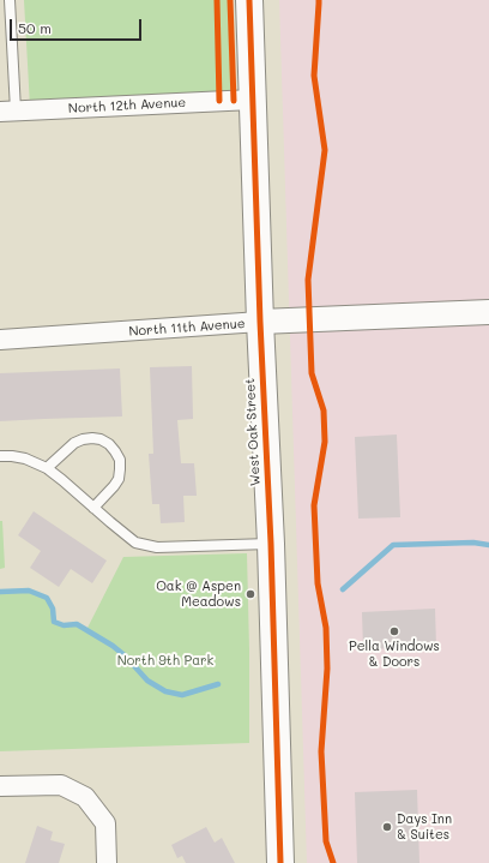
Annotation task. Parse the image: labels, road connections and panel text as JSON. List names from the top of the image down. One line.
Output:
{"streets":{"main road":["West Oak Street"],"street":["North 12th Avenue","North 11th Avenue"]},"crossings":[["North 12th Avenue","West Oak Street"],["North 11th Avenue","West Oak Street"]],"parks":["North 9th Park"],"places":["Oak @ Aspen Meadows","Pella Windows & Doors","Days Inn & Suites"],"scale_bar":"50 m"}
